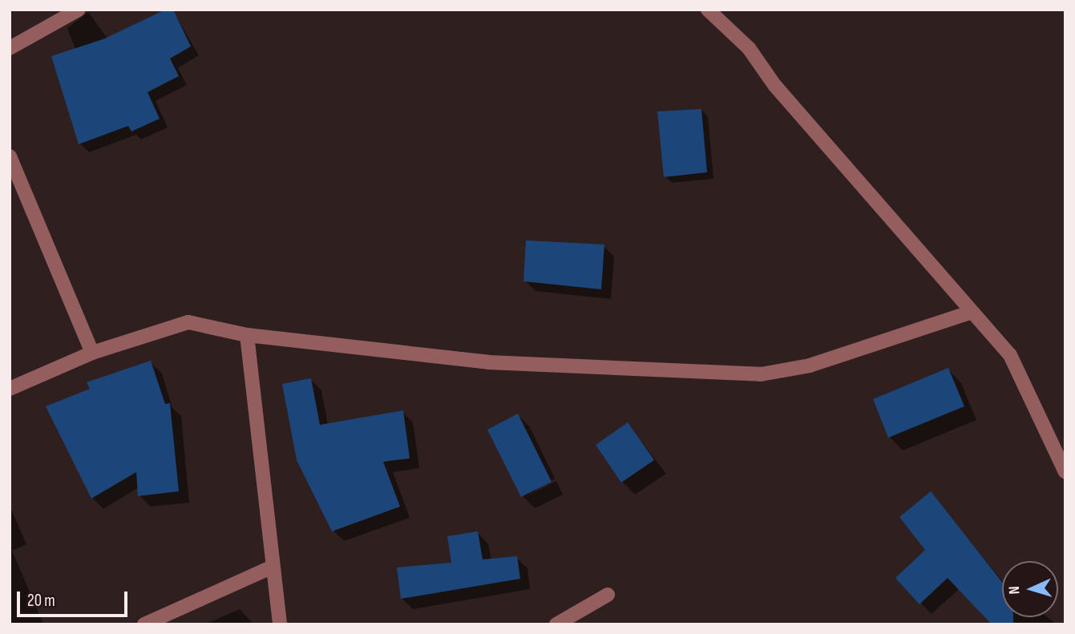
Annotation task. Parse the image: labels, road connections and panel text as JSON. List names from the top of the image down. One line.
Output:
{"scale_bar":"20 m","north":"left"}
